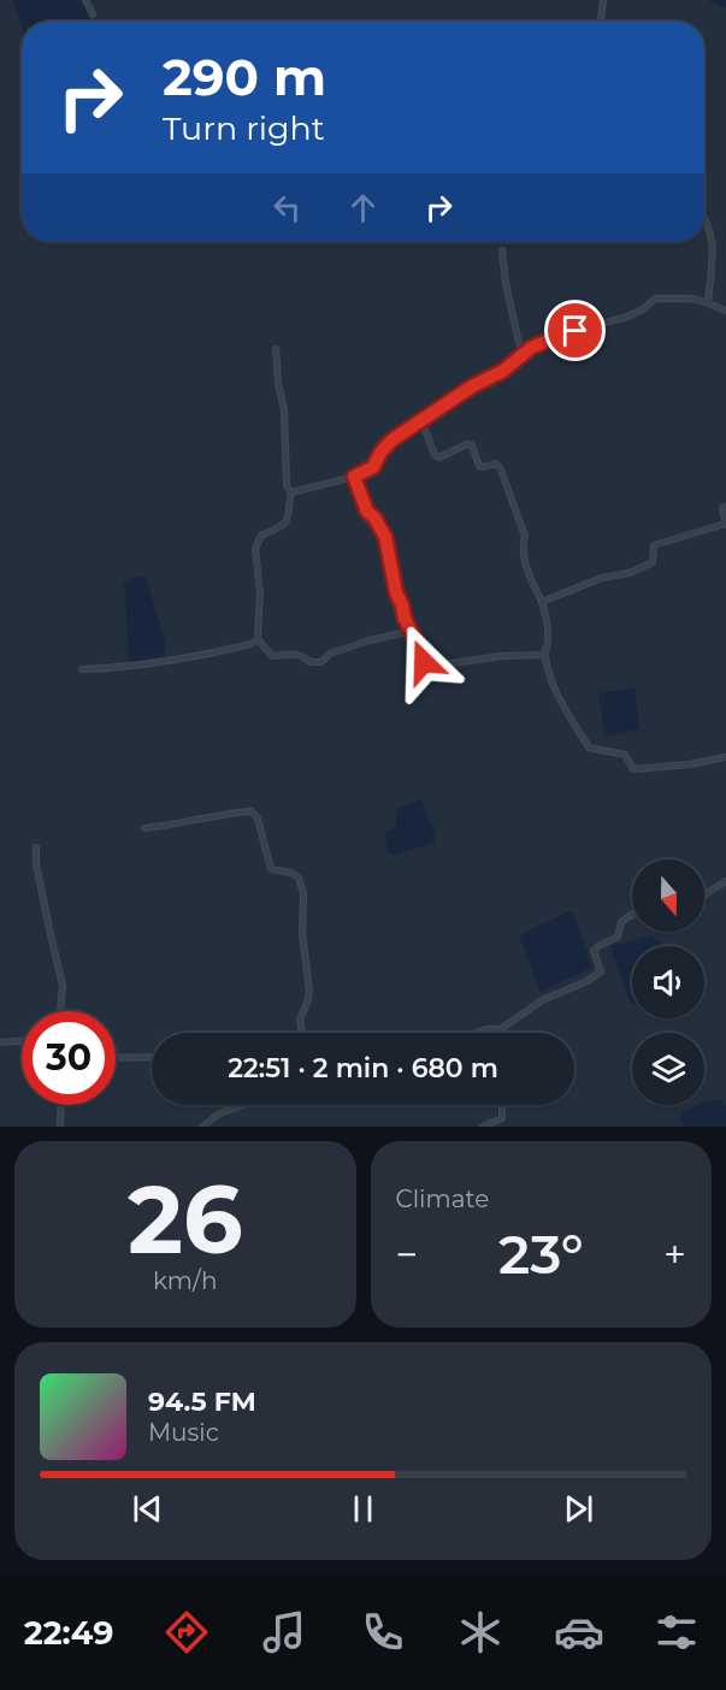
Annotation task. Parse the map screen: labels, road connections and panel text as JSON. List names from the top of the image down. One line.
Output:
{"north":"bottom","page":{"turn":["290 m","Turn right"],"limit":"30","trip":"22:51 · 2 min · 680 m","tile":[["26","km/h"],"Climate"],"heat":["−","23°","+"],"song":["94.5 FM","Music"],"tabs":"22:49"}}
